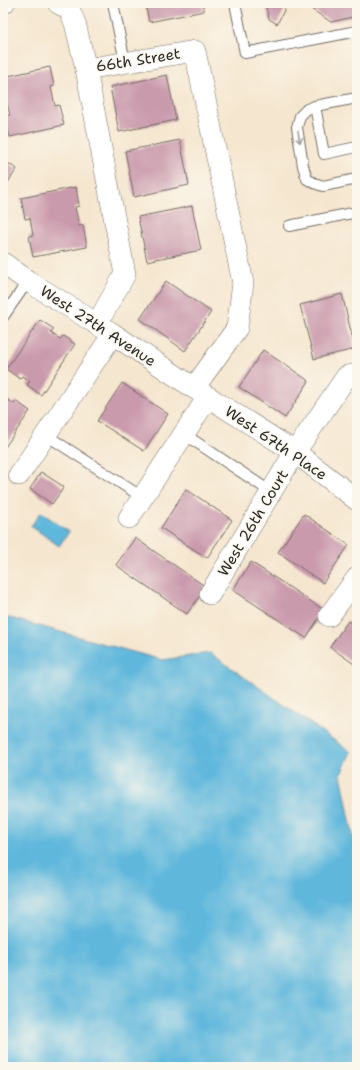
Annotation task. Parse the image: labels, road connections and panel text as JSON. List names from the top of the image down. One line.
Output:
{"streets":{"street":["66th Street","West 27th Avenue","West 67th Place","West 26th Court"]},"crossings":[["66th Street","West 27th Avenue"],["66th Street","West 67th Place"],["West 27th Avenue","West 67th Place"],["West 67th Place","West 26th Court"]]}
